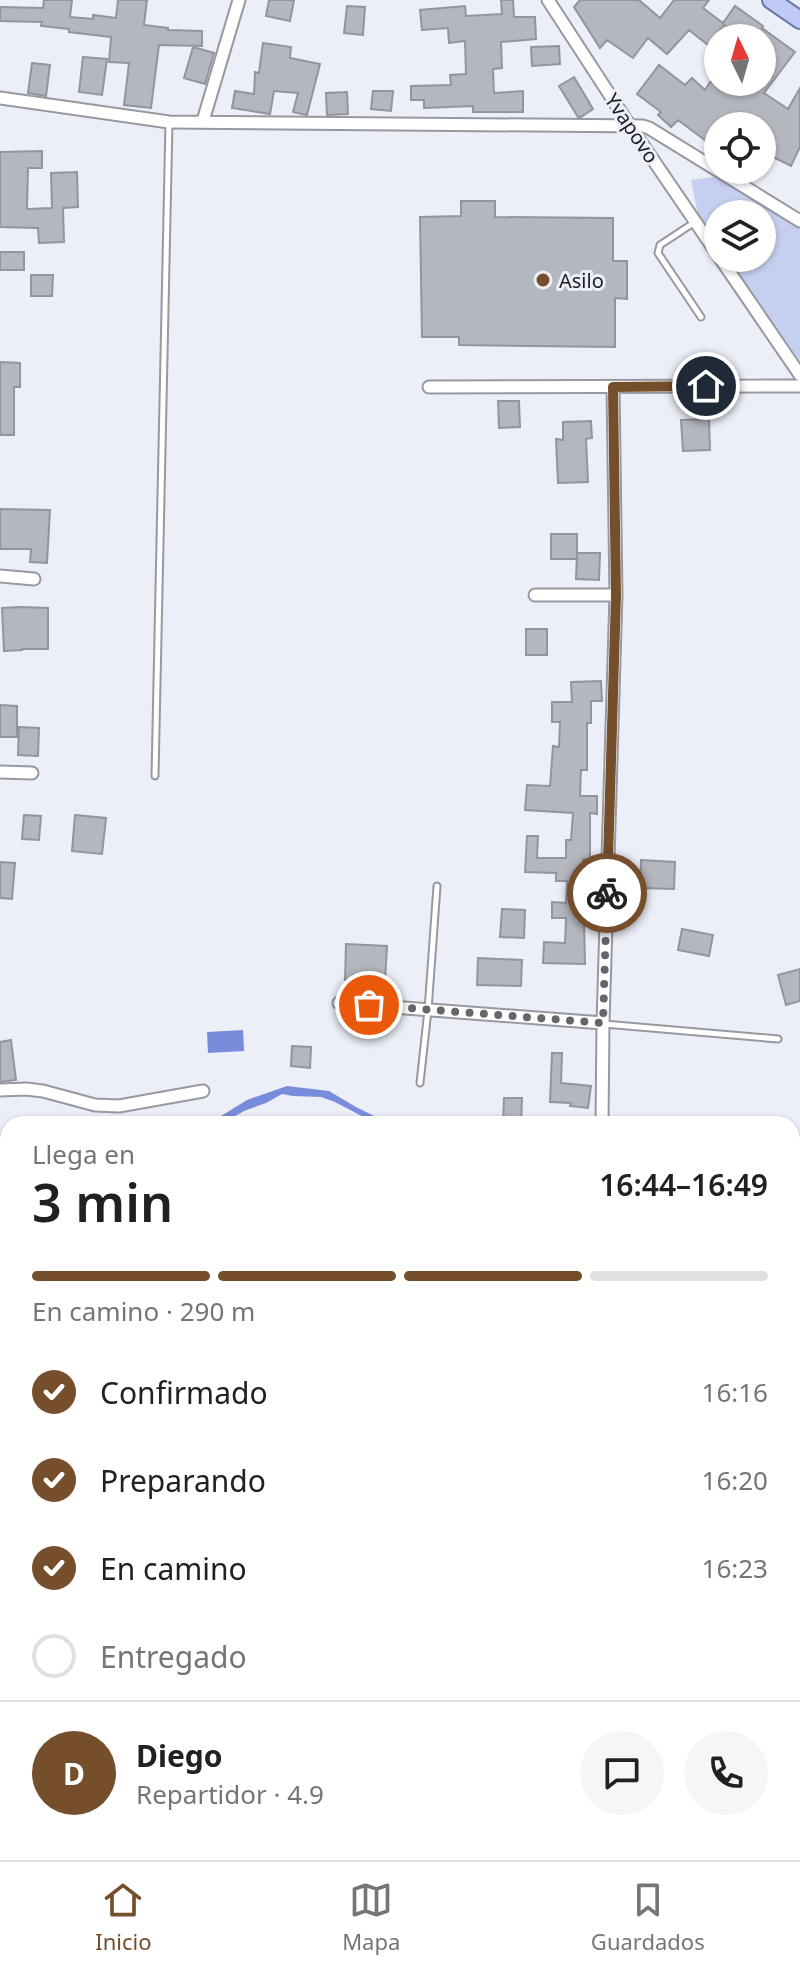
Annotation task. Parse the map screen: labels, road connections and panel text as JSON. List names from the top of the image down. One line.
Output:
{"streets":{"street":["Yvapovo"]},"places":["Asilo"],"north":"top","page":{"heading":["3 min","Llega en","16:44–16:49"],"panel":["Diego","Repartidor · 4.9"],"bar":"En camino · 290 m","list":[["Confirmado","16:16"],["Preparando","16:20"],["En camino","16:23"],"Entregado"],"round":"D","tabs":["Inicio","Mapa","Guardados"]}}
